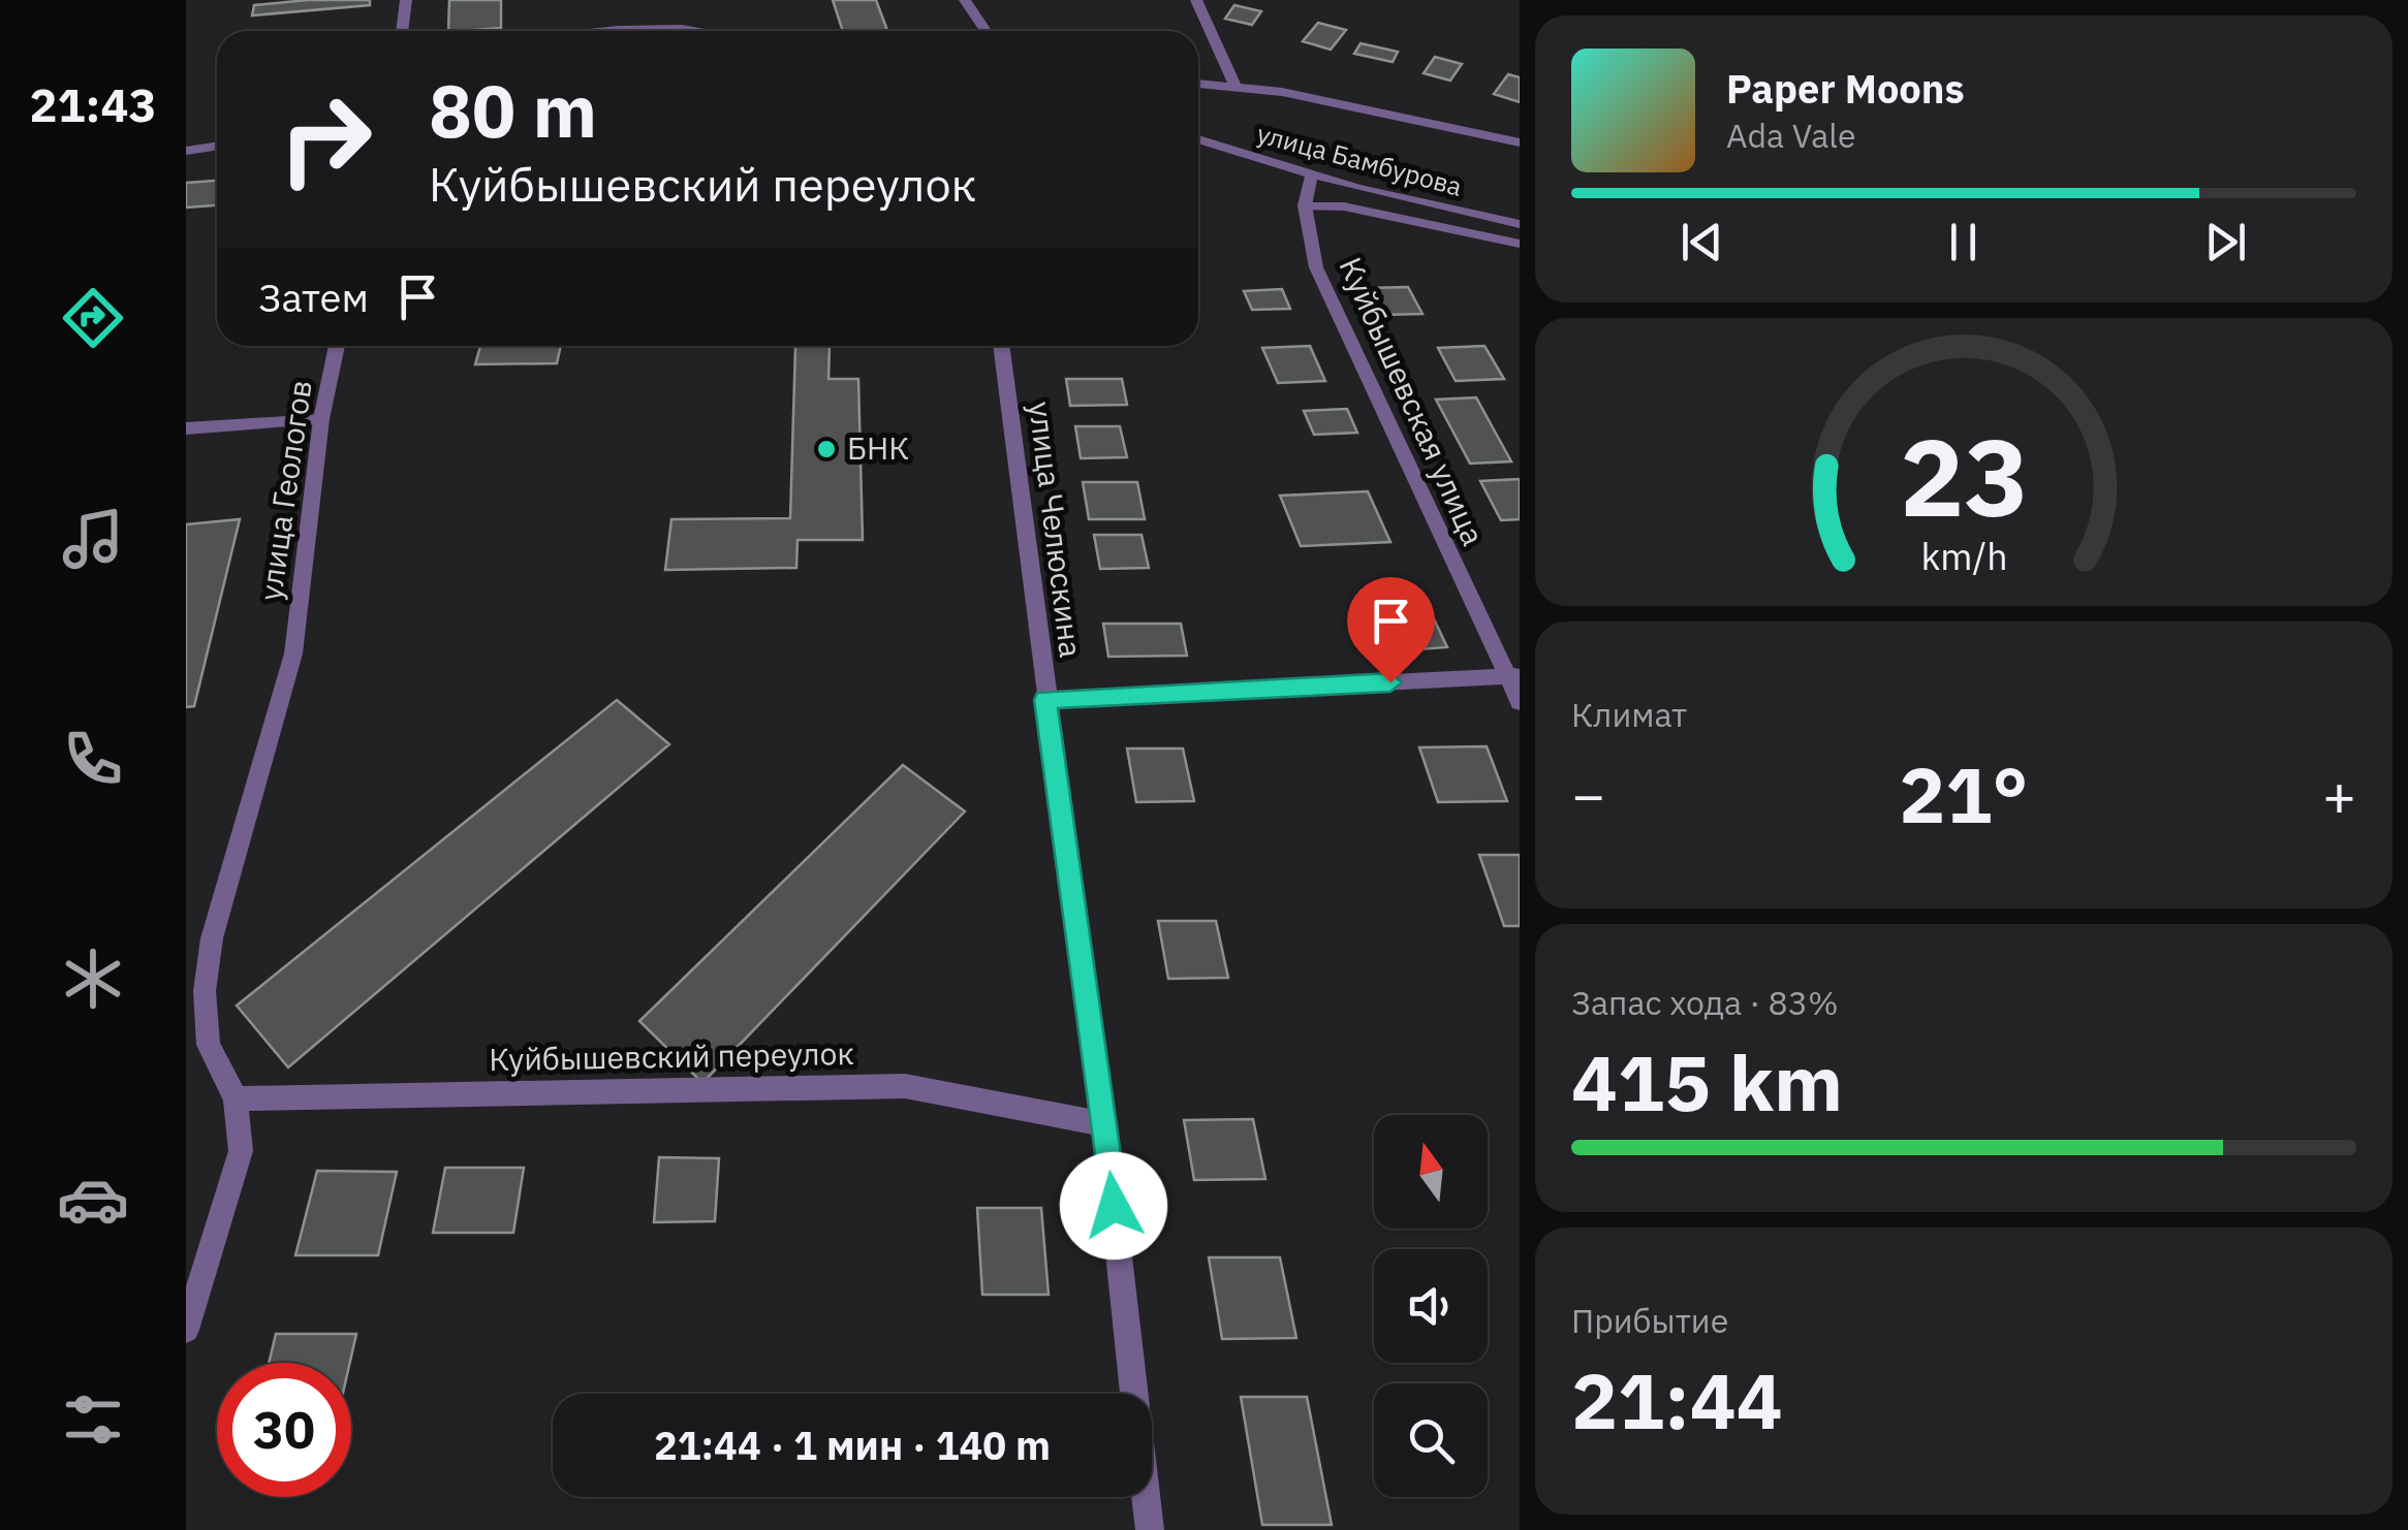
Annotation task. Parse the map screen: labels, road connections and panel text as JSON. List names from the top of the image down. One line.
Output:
{"streets":{"street":["улица Бамбурова","Куйбышевская улица","улица Геологов","улица Челюскина","Куйбышевский переулок"]},"crossings":[["улица Бамбурова","Куйбышевская улица"],["улица Челюскина","Куйбышевский переулок"]],"places":["БНК"],"north":"top","page":{"tabs":"21:43","turn":["80 m","Куйбышевский переулок"],"song":["Paper Moons","Ada Vale"],"then":"Затем","tile":["Климат",["Запас хода · 83%","415 km"],["Прибытие","21:44"]],"heat":["−","21°","+"],"limit":"30","trip":"21:44 · 1 мин · 140 m","gauge":["23","km/h"]}}
